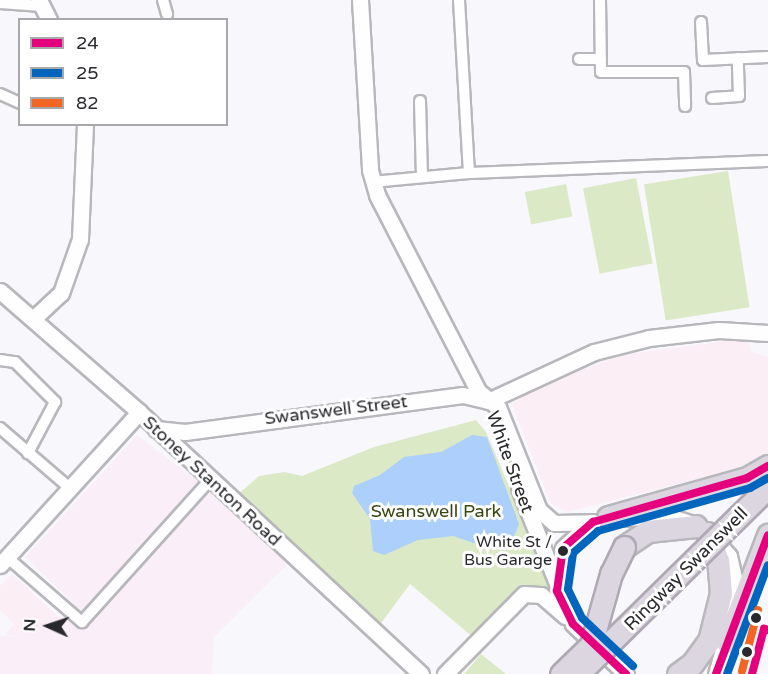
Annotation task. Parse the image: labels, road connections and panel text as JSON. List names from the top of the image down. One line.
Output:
{"streets":{"highway":["Ringway Swanswell"],"main road":["Swanswell Street","White Street","Stoney Stanton Road"]},"crossings":[["Swanswell Street","White Street"],["Swanswell Street","Stoney Stanton Road"]],"parks":["Swanswell Park"],"places":["White St / Bus Garage"],"lines":["transit line 24","transit line 25","transit line 82"],"legend":["24","25","82"],"north":"left"}
